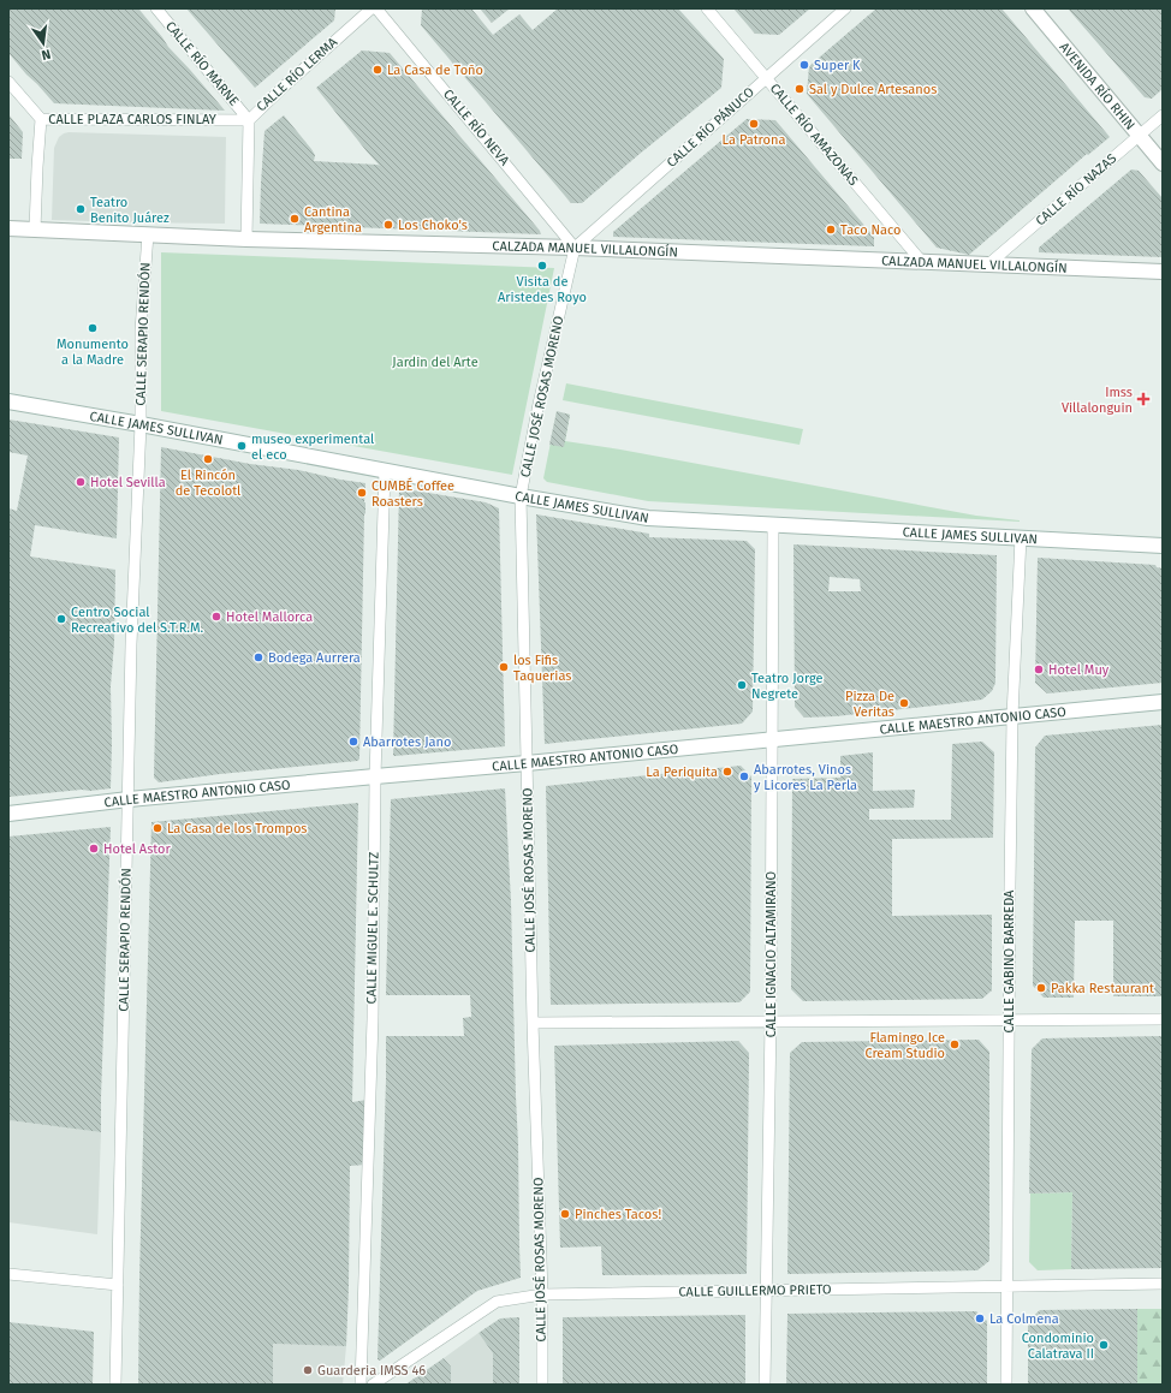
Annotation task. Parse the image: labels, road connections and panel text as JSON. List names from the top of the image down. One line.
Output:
{"streets":{"main road":["AVENIDA RÍO RHIN","CALZADA MANUEL VILLALONGÍN","CALLE JAMES SULLIVAN","CALLE MAESTRO ANTONIO CASO"],"street":["CALLE RÍO MARNE","CALLE RÍO LERMA","CALLE PLAZA CARLOS FINLAY","CALLE RÍO NEVA","CALLE RÍO PÁNUCO","CALLE RÍO AMAZONAS","CALLE RÍO NAZAS","CALLE SERAPIO RENDÓN","CALLE JOSÉ ROSAS MORENO","CALLE MIGUEL E. SCHULTZ","CALLE IGNACIO ALTAMIRANO","CALLE GABINO BARREDA","CALLE GUILLERMO PRIETO"]},"crossings":[["CALLE RÍO MARNE","CALLE RÍO LERMA"],["CALLE RÍO MARNE","CALLE PLAZA CARLOS FINLAY"],["CALLE RÍO LERMA","CALLE PLAZA CARLOS FINLAY"],["CALLE RÍO LERMA","CALZADA MANUEL VILLALONGÍN"],["AVENIDA RÍO RHIN","CALLE RÍO NAZAS"],["CALLE PLAZA CARLOS FINLAY","CALZADA MANUEL VILLALONGÍN"],["CALLE RÍO NEVA","CALLE RÍO PÁNUCO"],["CALLE RÍO NEVA","CALZADA MANUEL VILLALONGÍN"],["CALLE RÍO NEVA","CALLE JOSÉ ROSAS MORENO"],["CALLE RÍO PÁNUCO","CALLE RÍO AMAZONAS"],["CALLE RÍO PÁNUCO","CALZADA MANUEL VILLALONGÍN"],["CALLE RÍO PÁNUCO","CALLE JOSÉ ROSAS MORENO"],["CALLE RÍO AMAZONAS","CALZADA MANUEL VILLALONGÍN"],["CALLE RÍO NAZAS","CALZADA MANUEL VILLALONGÍN"],["CALZADA MANUEL VILLALONGÍN","CALLE SERAPIO RENDÓN"],["CALZADA MANUEL VILLALONGÍN","CALLE JOSÉ ROSAS MORENO"],["CALLE SERAPIO RENDÓN","CALLE JAMES SULLIVAN"],["CALLE SERAPIO RENDÓN","CALLE MAESTRO ANTONIO CASO"],["CALLE JOSÉ ROSAS MORENO","CALLE JAMES SULLIVAN"],["CALLE JOSÉ ROSAS MORENO","CALLE MAESTRO ANTONIO CASO"],["CALLE JOSÉ ROSAS MORENO","CALLE GUILLERMO PRIETO"],["CALLE JAMES SULLIVAN","CALLE MIGUEL E. SCHULTZ"],["CALLE JAMES SULLIVAN","CALLE IGNACIO ALTAMIRANO"],["CALLE JAMES SULLIVAN","CALLE GABINO BARREDA"],["CALLE MAESTRO ANTONIO CASO","CALLE MIGUEL E. SCHULTZ"],["CALLE MAESTRO ANTONIO CASO","CALLE IGNACIO ALTAMIRANO"],["CALLE MAESTRO ANTONIO CASO","CALLE GABINO BARREDA"],["CALLE IGNACIO ALTAMIRANO","CALLE GUILLERMO PRIETO"],["CALLE GABINO BARREDA","CALLE GUILLERMO PRIETO"]],"parks":["Jardin del Arte"],"places":{"other":["Super K","La Casa de Toño","Sal y Dulce Artesanos","La Patrona","Teatro Benito Juárez","Cantina Argentina","Los Choko's","Taco Naco","Visita de Aristedes Royo","Monumento a la Madre","museo experimental el eco","El Rincón de Tecolotl","Hotel Sevilla","CUMBÉ Coffee Roasters","Hotel Mallorca","Centro Social Recreativo del S.T.R.M.","Bodega Aurrera","los Fifis Taquerias","Hotel Muy","Teatro Jorge Negrete","Pizza De Veritas","Abarrotes Jano","La Periquita","Abarrotes, Vinos y Licores La Perla","La Casa de los Trompos","Hotel Astor","Pakka Restaurant","Flamingo Ice Cream Studio","Pinches Tacos!","La Colmena","Condominio Calatrava II","Guarderia IMSS 46"],"health":["Imss Villalonguin"]},"north":"bottom"}
